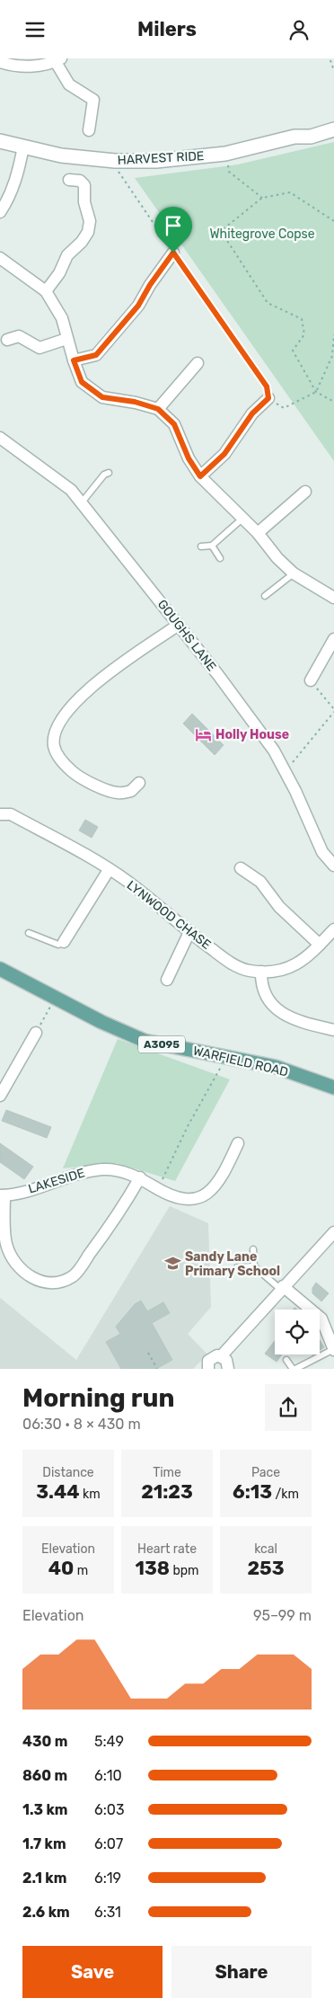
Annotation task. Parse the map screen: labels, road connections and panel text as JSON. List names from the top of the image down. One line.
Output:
{"streets":{"main road":["A3095","WARFIELD ROAD"],"street":["HARVEST RIDE","GOUGHS LANE","LYNWOOD CHASE","LAKESIDE"]},"parks":["Whitegrove Copse"],"places":{"hotel":["Holly House"],"school or university":["Sandy Lane Primary School"]},"page":{"header":"Milers","heading":["Morning run","06:30 · 8 × 430 m"],"stats":[["Distance","3.44 km"],["Time","21:23"],["Pace","6:13 /km"],["Elevation","40 m"],["Heart rate","138 bpm"],["kcal","253"]],"chart":["Elevation","95–99 m"],"list":[{"name":"430 m","note":"5:49"},{"name":"860 m","note":"6:10"},{"name":"1.3 km","note":"6:03"},{"name":"1.7 km","note":"6:07"},{"name":"2.1 km","note":"6:19"},{"name":"2.6 km","note":"6:31"}],"buttons":["Save","Share"]}}
